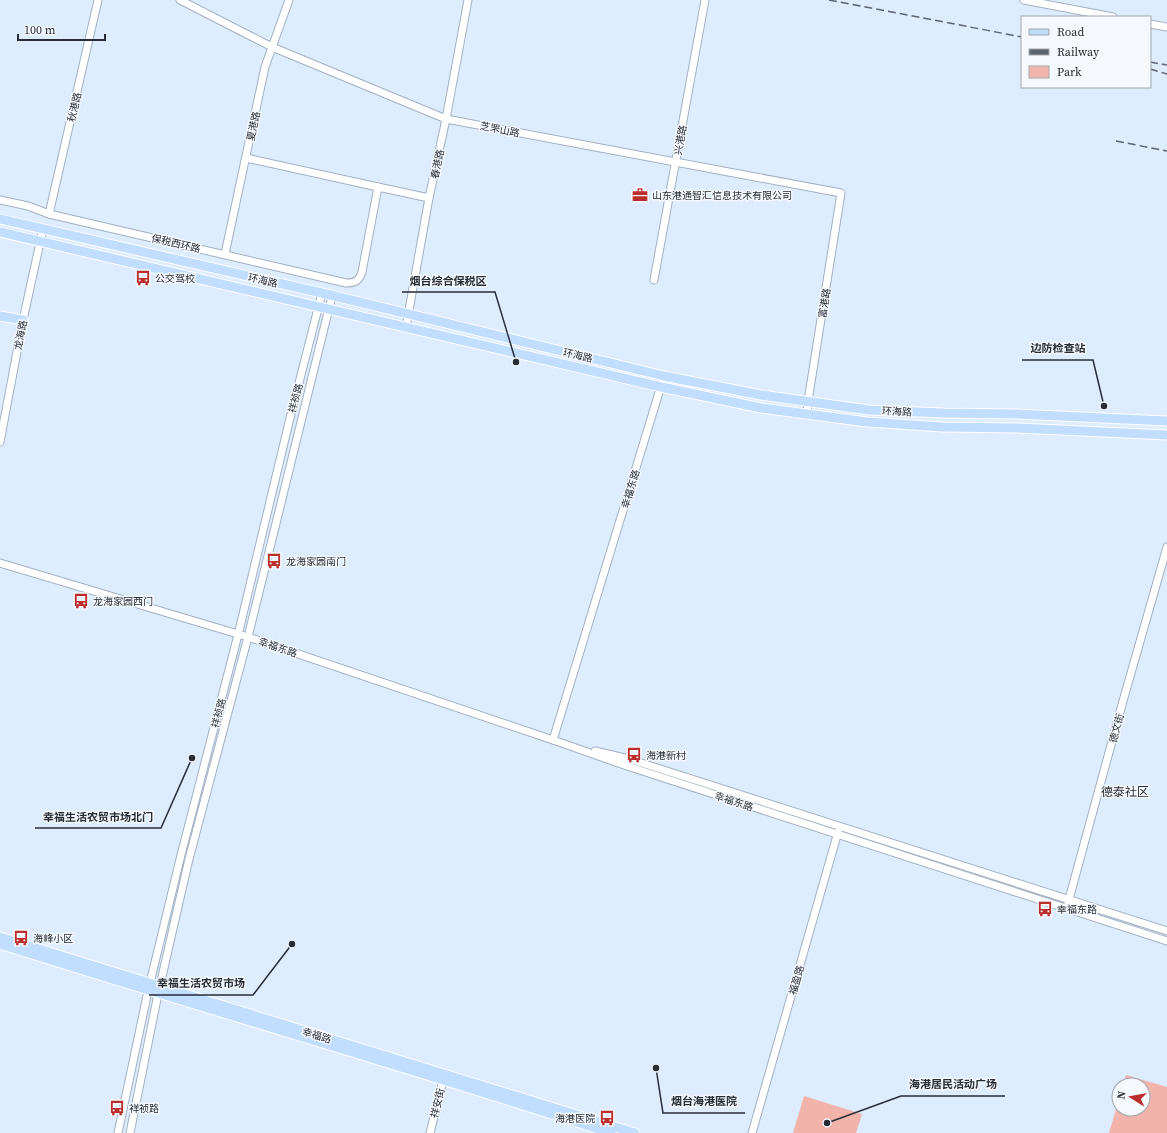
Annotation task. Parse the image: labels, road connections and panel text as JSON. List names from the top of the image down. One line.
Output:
{"streets":{"main road":["环海路","幸福路"],"street":["秋港路","夏港路","芝罘山路","兴港路","春港路","保税西环路","富港路","龙海路","祥祯路","幸福东路","德文街","福盈路","祥安街"]},"crossings":[["秋港路","保税西环路"],["夏港路","芝罘山路"],["夏港路","保税西环路"],["芝罘山路","兴港路"],["芝罘山路","春港路"],["芝罘山路","富港路"],["春港路","环海路"],["环海路","富港路"],["环海路","龙海路"],["环海路","祥祯路"],["环海路","幸福东路"],["祥祯路","幸福东路"],["祥祯路","幸福路"],["幸福东路","德文街"],["幸福东路","福盈路"],["幸福路","祥安街"]],"districts":["德泰社区"],"places":{"office":["山东港通智汇信息技术有限公司"],"bus stop":["公交驾校","龙海家园南门","龙海家园西门","海港新村","幸福东路","海峰小区","祥祯路","海港医院"],"other":["烟台综合保税区","边防检查站","幸福生活农贸市场北门","幸福生活农贸市场","烟台海港医院","海港居民活动广场"]},"legend":["Road","Railway","Park"],"scale_bar":"100 m","north":"left"}
